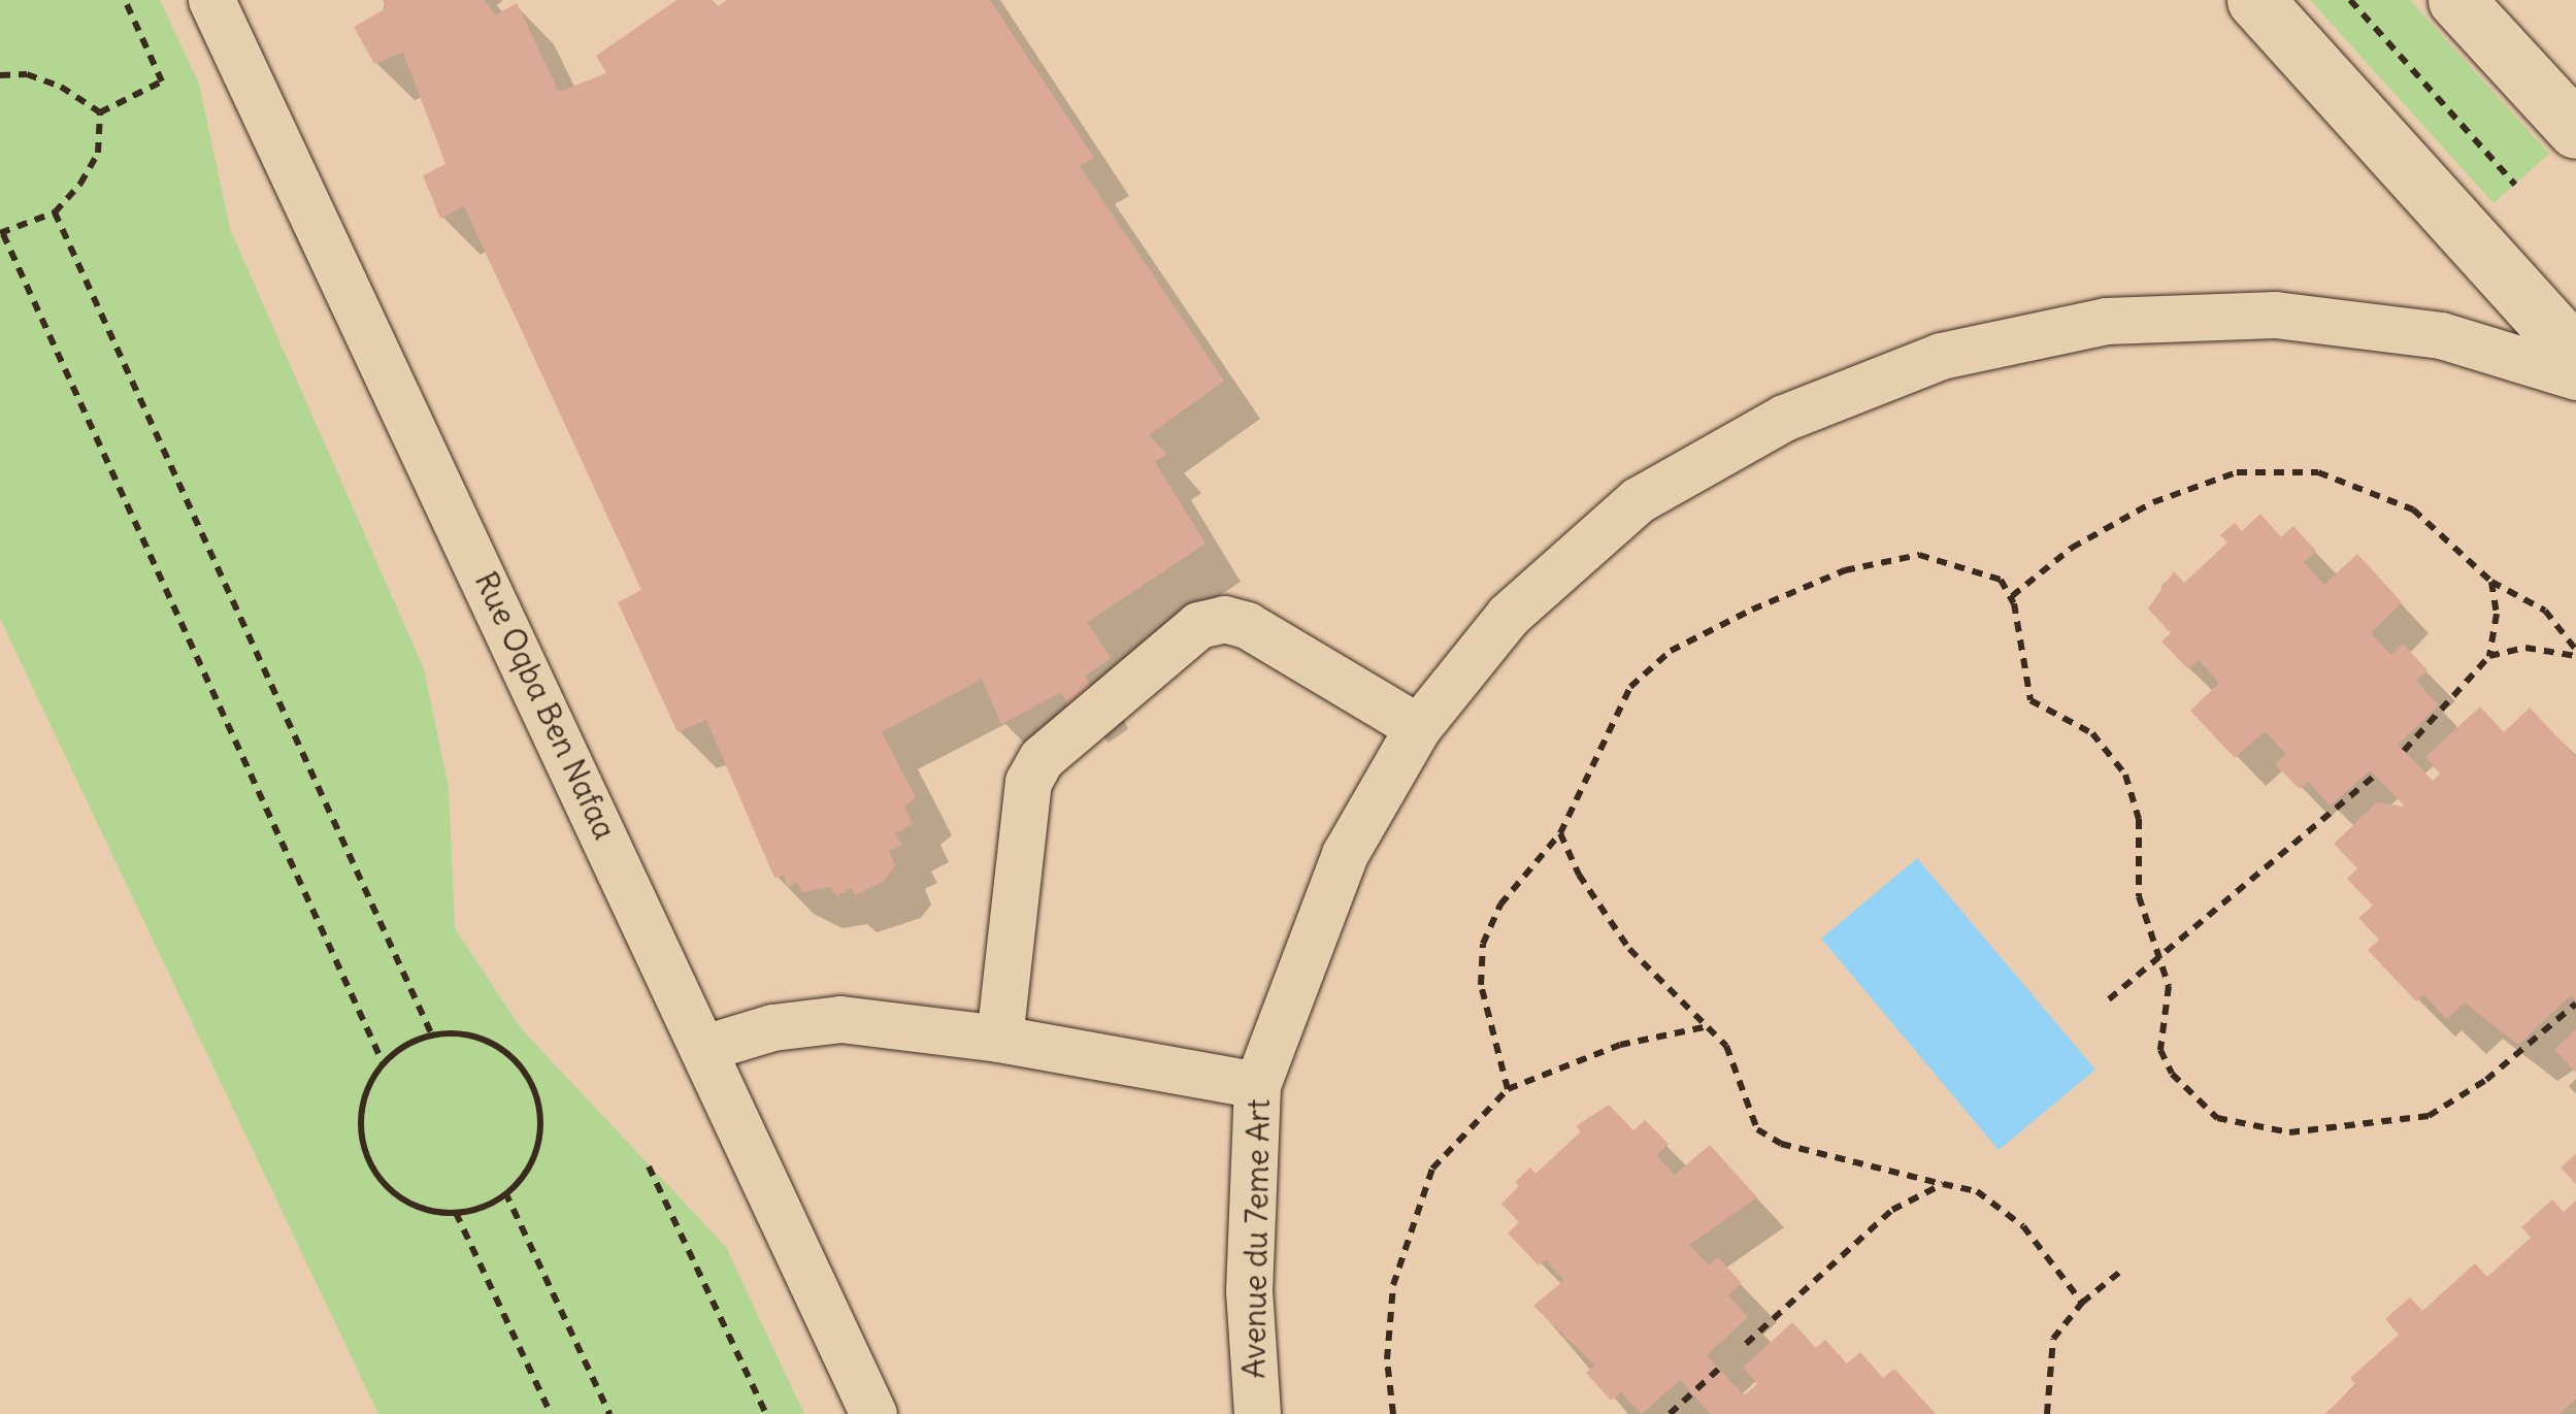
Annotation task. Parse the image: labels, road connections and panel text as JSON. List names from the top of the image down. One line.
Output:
{"streets":{"street":["Rue Oqba Ben Nafaa","Avenue du 7eme Art"]}}
